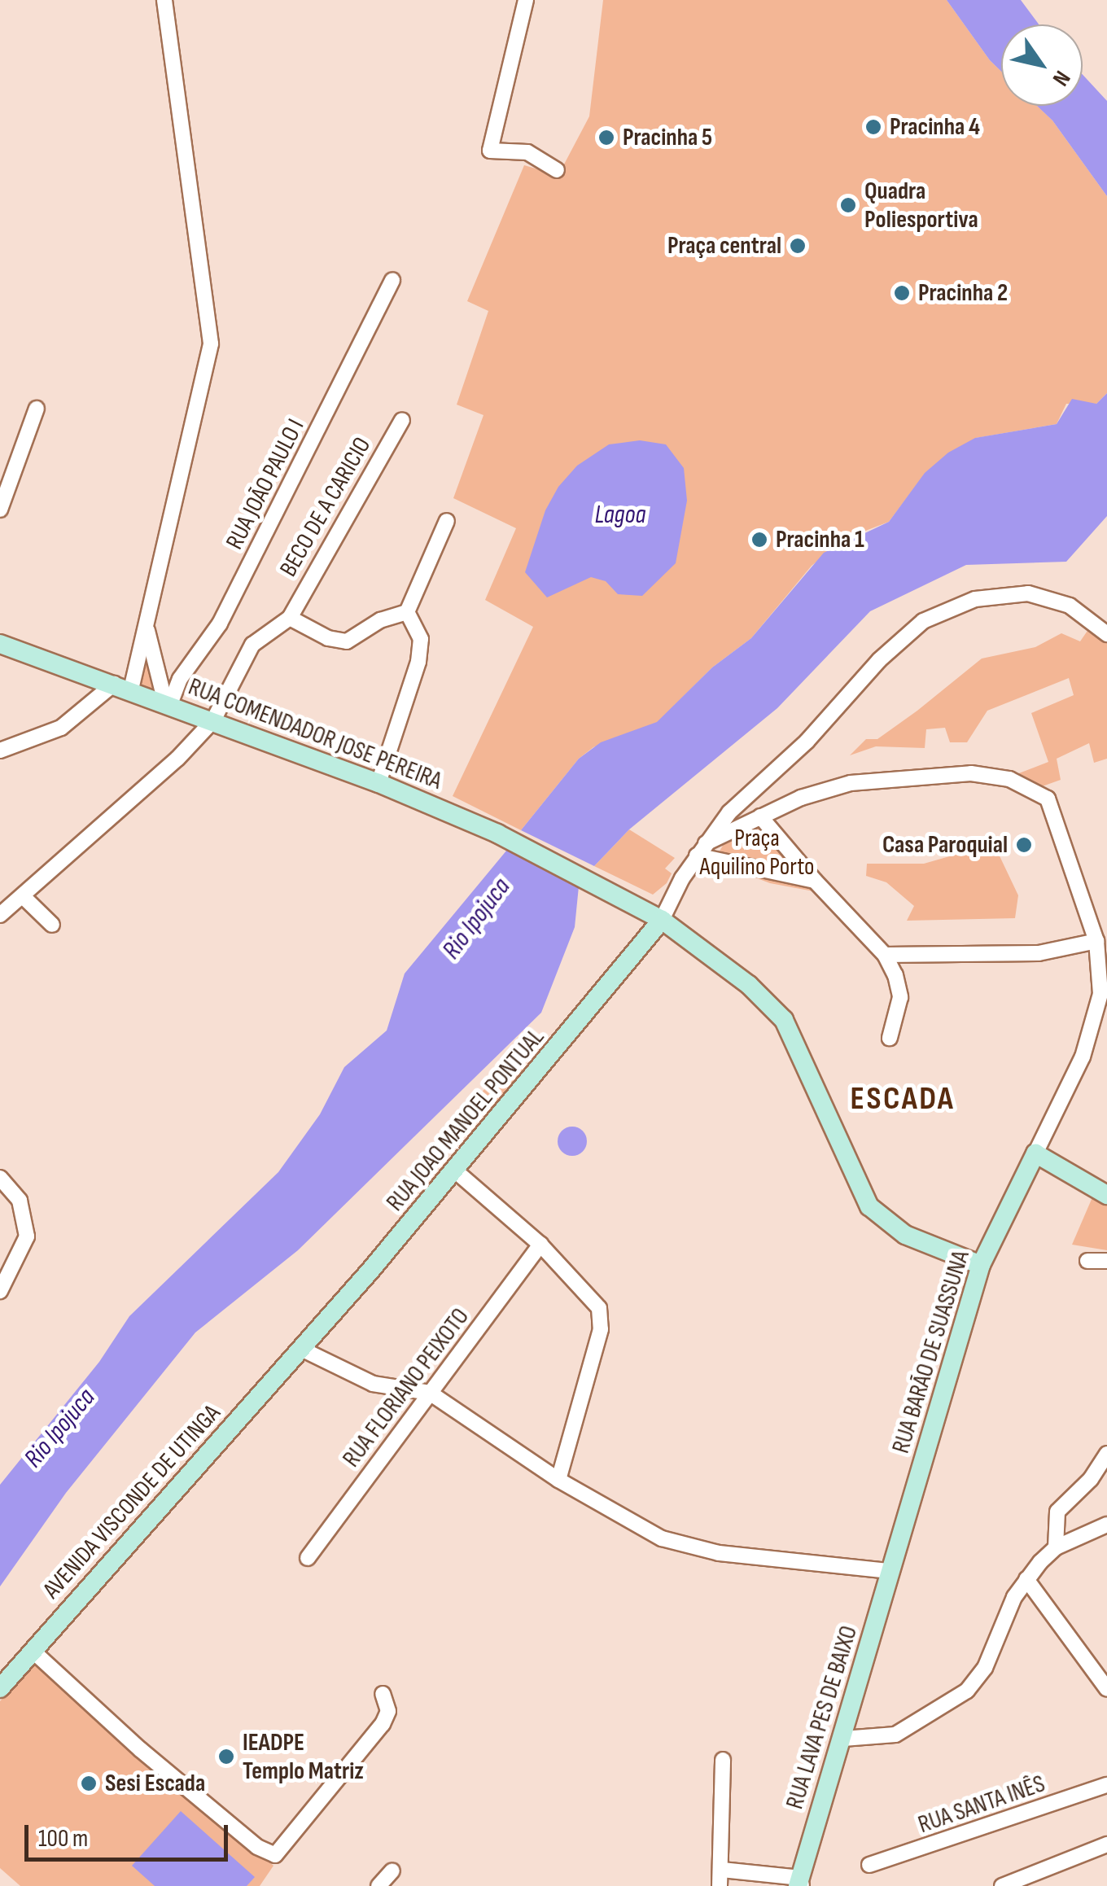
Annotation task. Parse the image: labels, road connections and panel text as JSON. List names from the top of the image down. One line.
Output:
{"streets":{"street":["RUA JOÃO PAULO I","BECO DE A CARICIO","RUA COMENDADOR JOSE PEREIRA","RUA JOAO MANOEL PONTUAL","RUA BARÃO DE SUASSUNA","RUA FLORIANO PEIXOTO","AVENIDA VISCONDE DE UTINGA","RUA LAVA PES DE BAIXO","RUA SANTA INÊS"]},"crossings":[["RUA JOÃO PAULO I","RUA COMENDADOR JOSE PEREIRA"],["RUA COMENDADOR JOSE PEREIRA","RUA JOAO MANOEL PONTUAL"],["RUA COMENDADOR JOSE PEREIRA","RUA BARÃO DE SUASSUNA"],["RUA JOAO MANOEL PONTUAL","AVENIDA VISCONDE DE UTINGA"],["RUA BARÃO DE SUASSUNA","RUA LAVA PES DE BAIXO"]],"districts":["ESCADA"],"water":["Lagoa","Rio Ipojuca"],"parks":["Praça Aquilino Porto"],"places":["Pracinha 4","Pracinha 5","Quadra Poliesportiva","Praça central","Pracinha 2","Pracinha 1","Casa Paroquial","IEADPE Templo Matriz","Sesi Escada"],"scale_bar":"100 m","north":"bottom right"}
